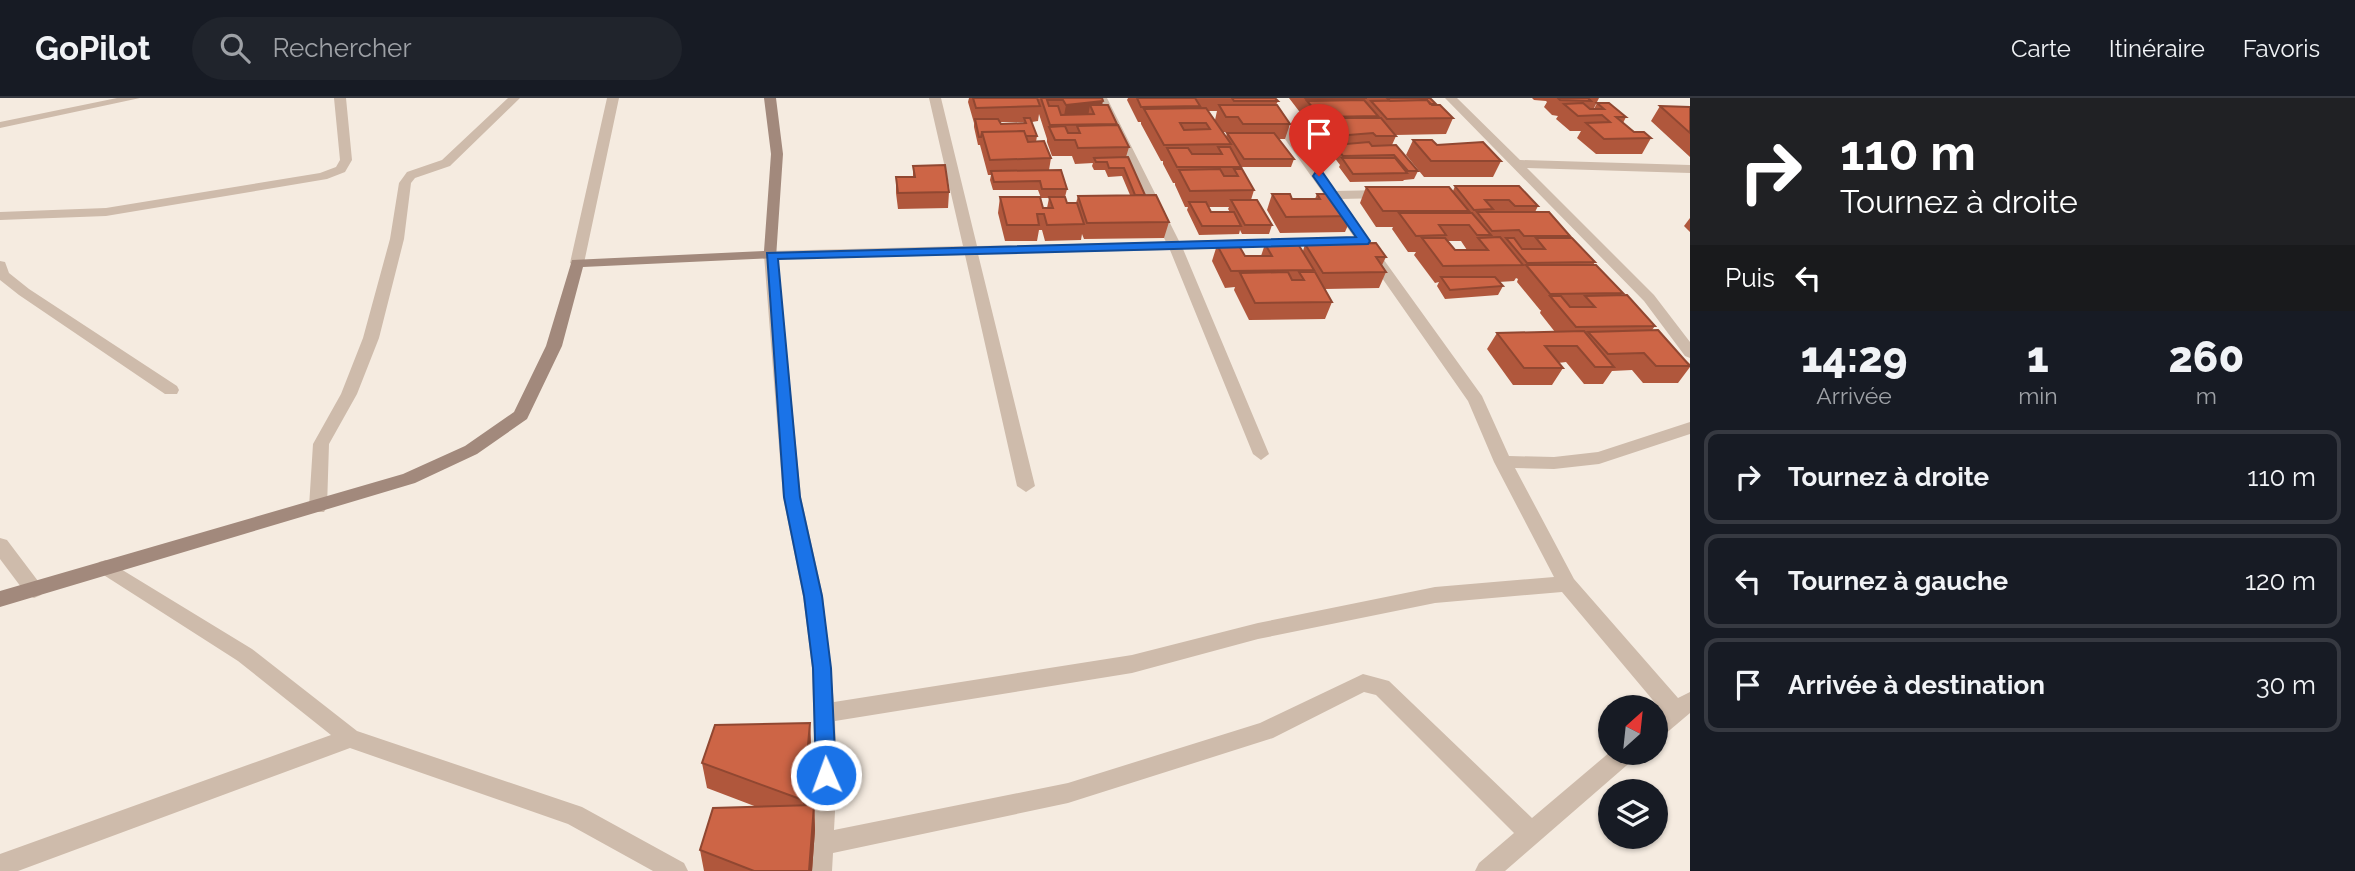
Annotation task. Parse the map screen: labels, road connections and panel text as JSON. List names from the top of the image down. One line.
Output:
{"north":"top right","page":{"header":"GoPilot","search":"Rechercher","nav":["Carte","Itinéraire","Favoris"],"turn":["110 m","Tournez à droite"],"then":"Puis","eta":["14:29","Arrivée","1","min","260","m"],"list":[{"name":"Tournez à droite","value":"110 m"},{"name":"Tournez à gauche","value":"120 m"},{"name":"Arrivée à destination","value":"30 m"}]}}
